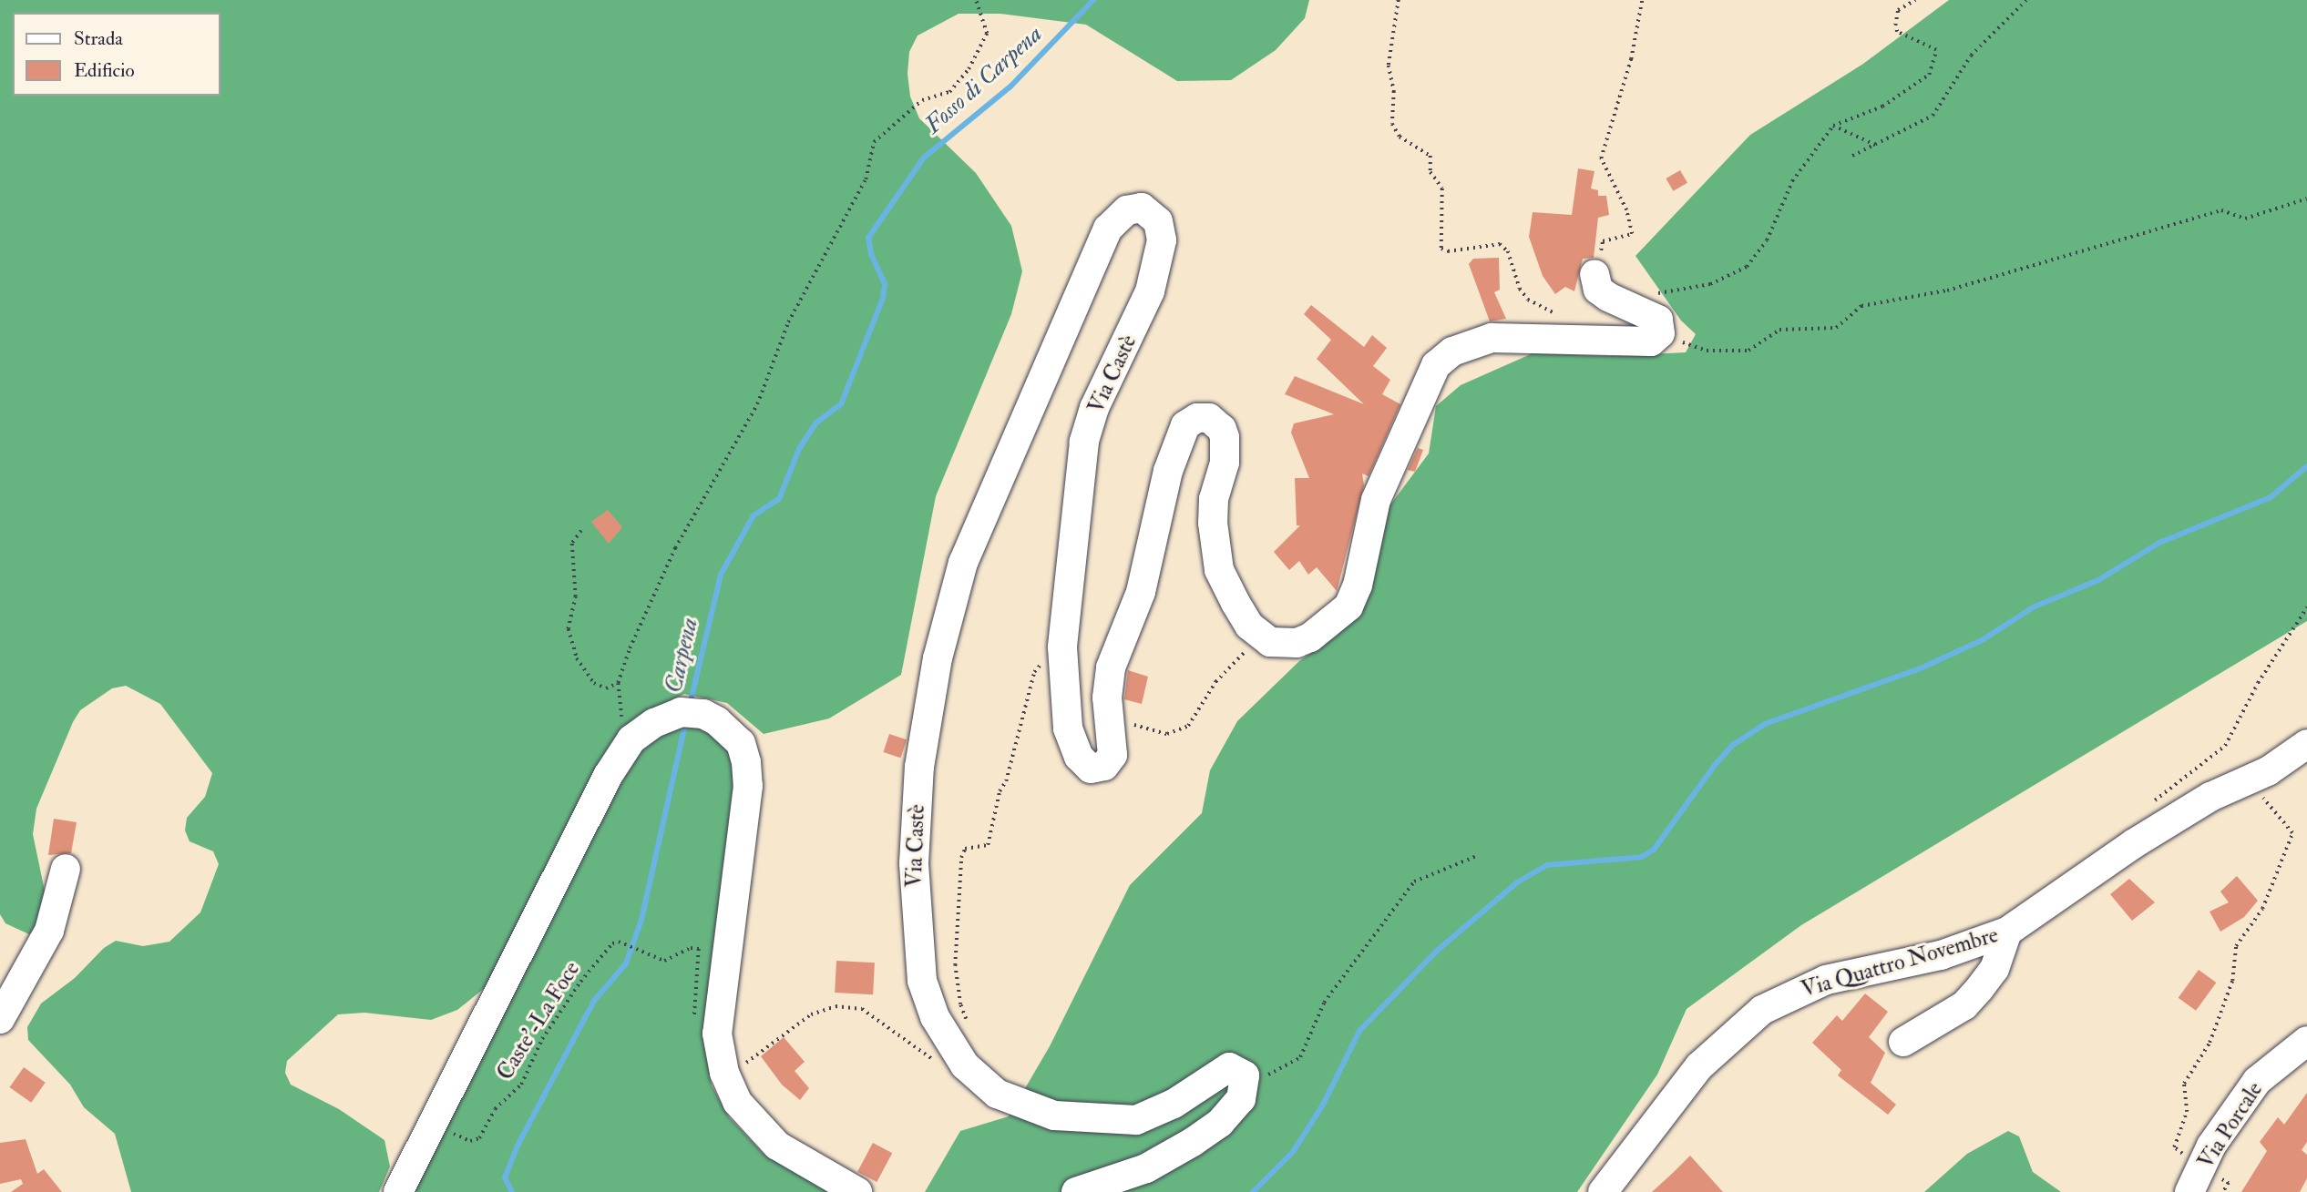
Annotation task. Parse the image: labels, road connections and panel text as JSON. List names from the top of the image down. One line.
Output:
{"streets":{"street":["Via Castè","Via Quattro Novembre","Via Porcale"],"path":["Caste'-La Foce"]},"water":["Fosso di Carpena","Carpena"],"legend":["Strada","Edificio"]}
